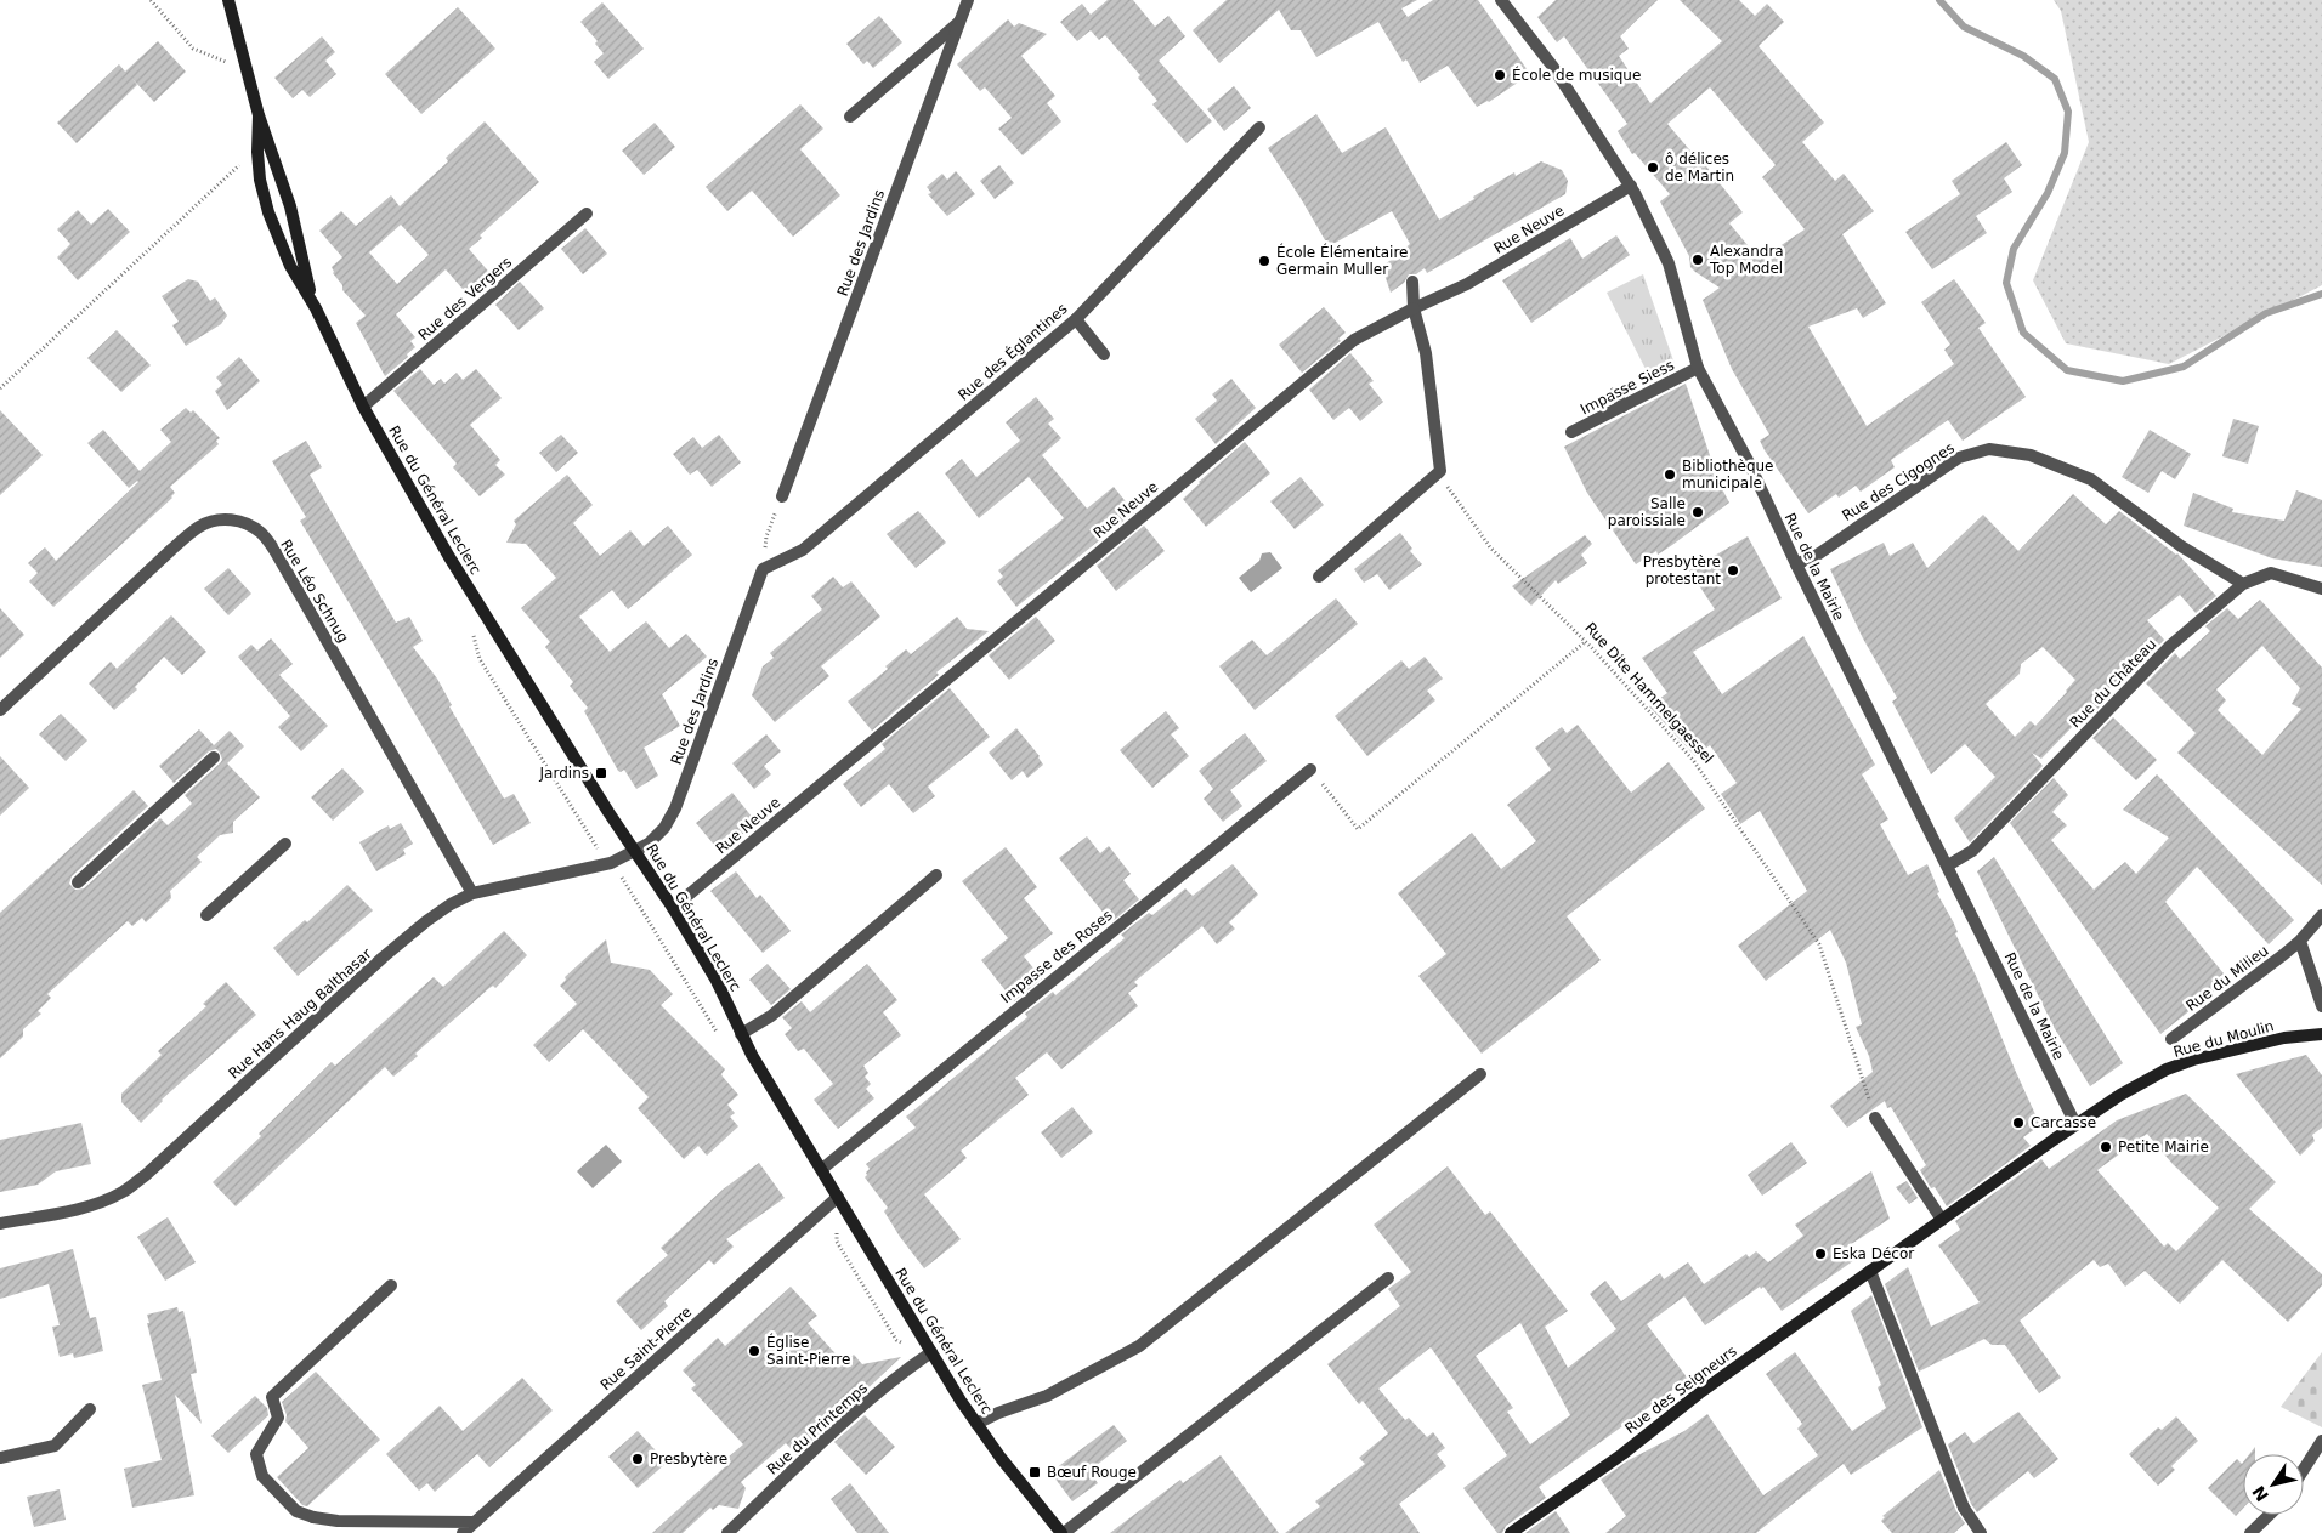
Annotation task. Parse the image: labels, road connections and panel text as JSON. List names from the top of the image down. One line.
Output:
{"streets":{"main road":["Rue du Général Leclerc","Rue du Moulin","Rue des Seigneurs"],"street":["Rue Neuve","Rue des Jardins","Rue des Vergers","Rue des Églantines","Impasse Siess","Rue des Cigognes","Rue de la Mairie","Rue Léo Schnug","Rue du Château","Impasse des Roses","Rue du Milieu","Rue Hans Haug Balthasar","Rue Saint-Pierre","Rue du Printemps"],"path":["Rue Dite Hammelgaessel"]},"crossings":[["Rue Neuve","Rue du Général Leclerc"],["Rue Neuve","Rue de la Mairie"],["Rue des Jardins","Rue des Églantines"],["Rue des Jardins","Rue du Général Leclerc"],["Rue des Jardins","Rue Hans Haug Balthasar"],["Rue des Vergers","Rue du Général Leclerc"],["Impasse Siess","Rue de la Mairie"],["Rue des Cigognes","Rue de la Mairie"],["Rue des Cigognes","Rue du Château"],["Rue du Général Leclerc","Impasse des Roses"],["Rue du Général Leclerc","Rue Hans Haug Balthasar"],["Rue du Général Leclerc","Rue Saint-Pierre"],["Rue du Général Leclerc","Rue du Printemps"],["Rue de la Mairie","Rue du Château"],["Rue de la Mairie","Rue du Moulin"],["Rue de la Mairie","Rue des Seigneurs"],["Rue Léo Schnug","Rue Hans Haug Balthasar"],["Rue du Moulin","Rue des Seigneurs"]],"places":{"other":["École de musique","ô délices de Martin","Alexandra Top Model","École Élémentaire Germain Muller","Bibliothèque municipale","Salle paroissiale","Presbytère protestant","Carcasse","Petite Mairie","Eska Décor","Église Saint-Pierre","Presbytère"],"transit":["Jardins","Bœuf Rouge"]},"north":"bottom left"}
